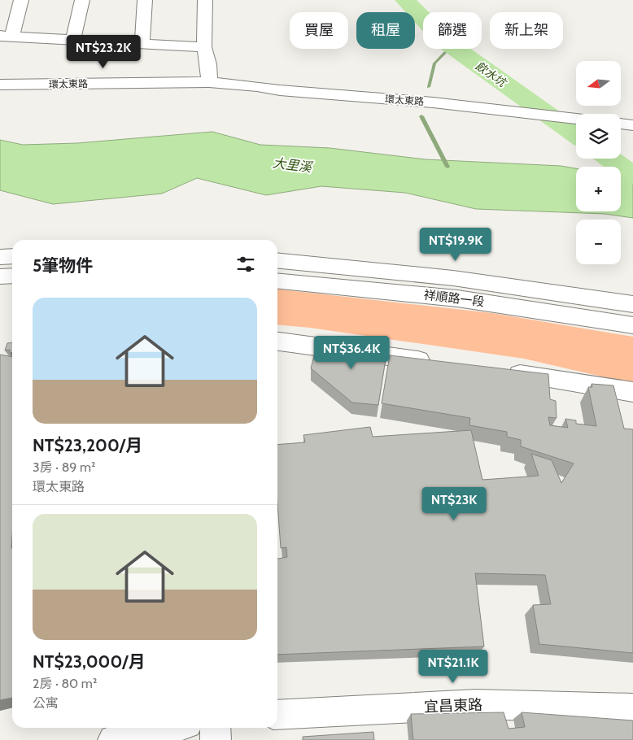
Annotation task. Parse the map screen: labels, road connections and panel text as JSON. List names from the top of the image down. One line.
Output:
{"streets":{"street":["環太東路","祥順路一段","宜昌東路"]},"water":["飲水坑","大里溪"],"north":"left","page":{"chip":["買屋","租屋","篩選","新上架"],"price":["NT$23.2K","NT$19.9K","NT$36.4K","NT$23K","NT$21.1K"],"map_buttons":["+","−"],"heading":"5筆物件","list":[{"name":"NT$23,200/月","note":"3房 · 89 m² · 環太東路"},{"name":"NT$23,000/月","note":"2房 · 80 m² · 公寓"}]}}
